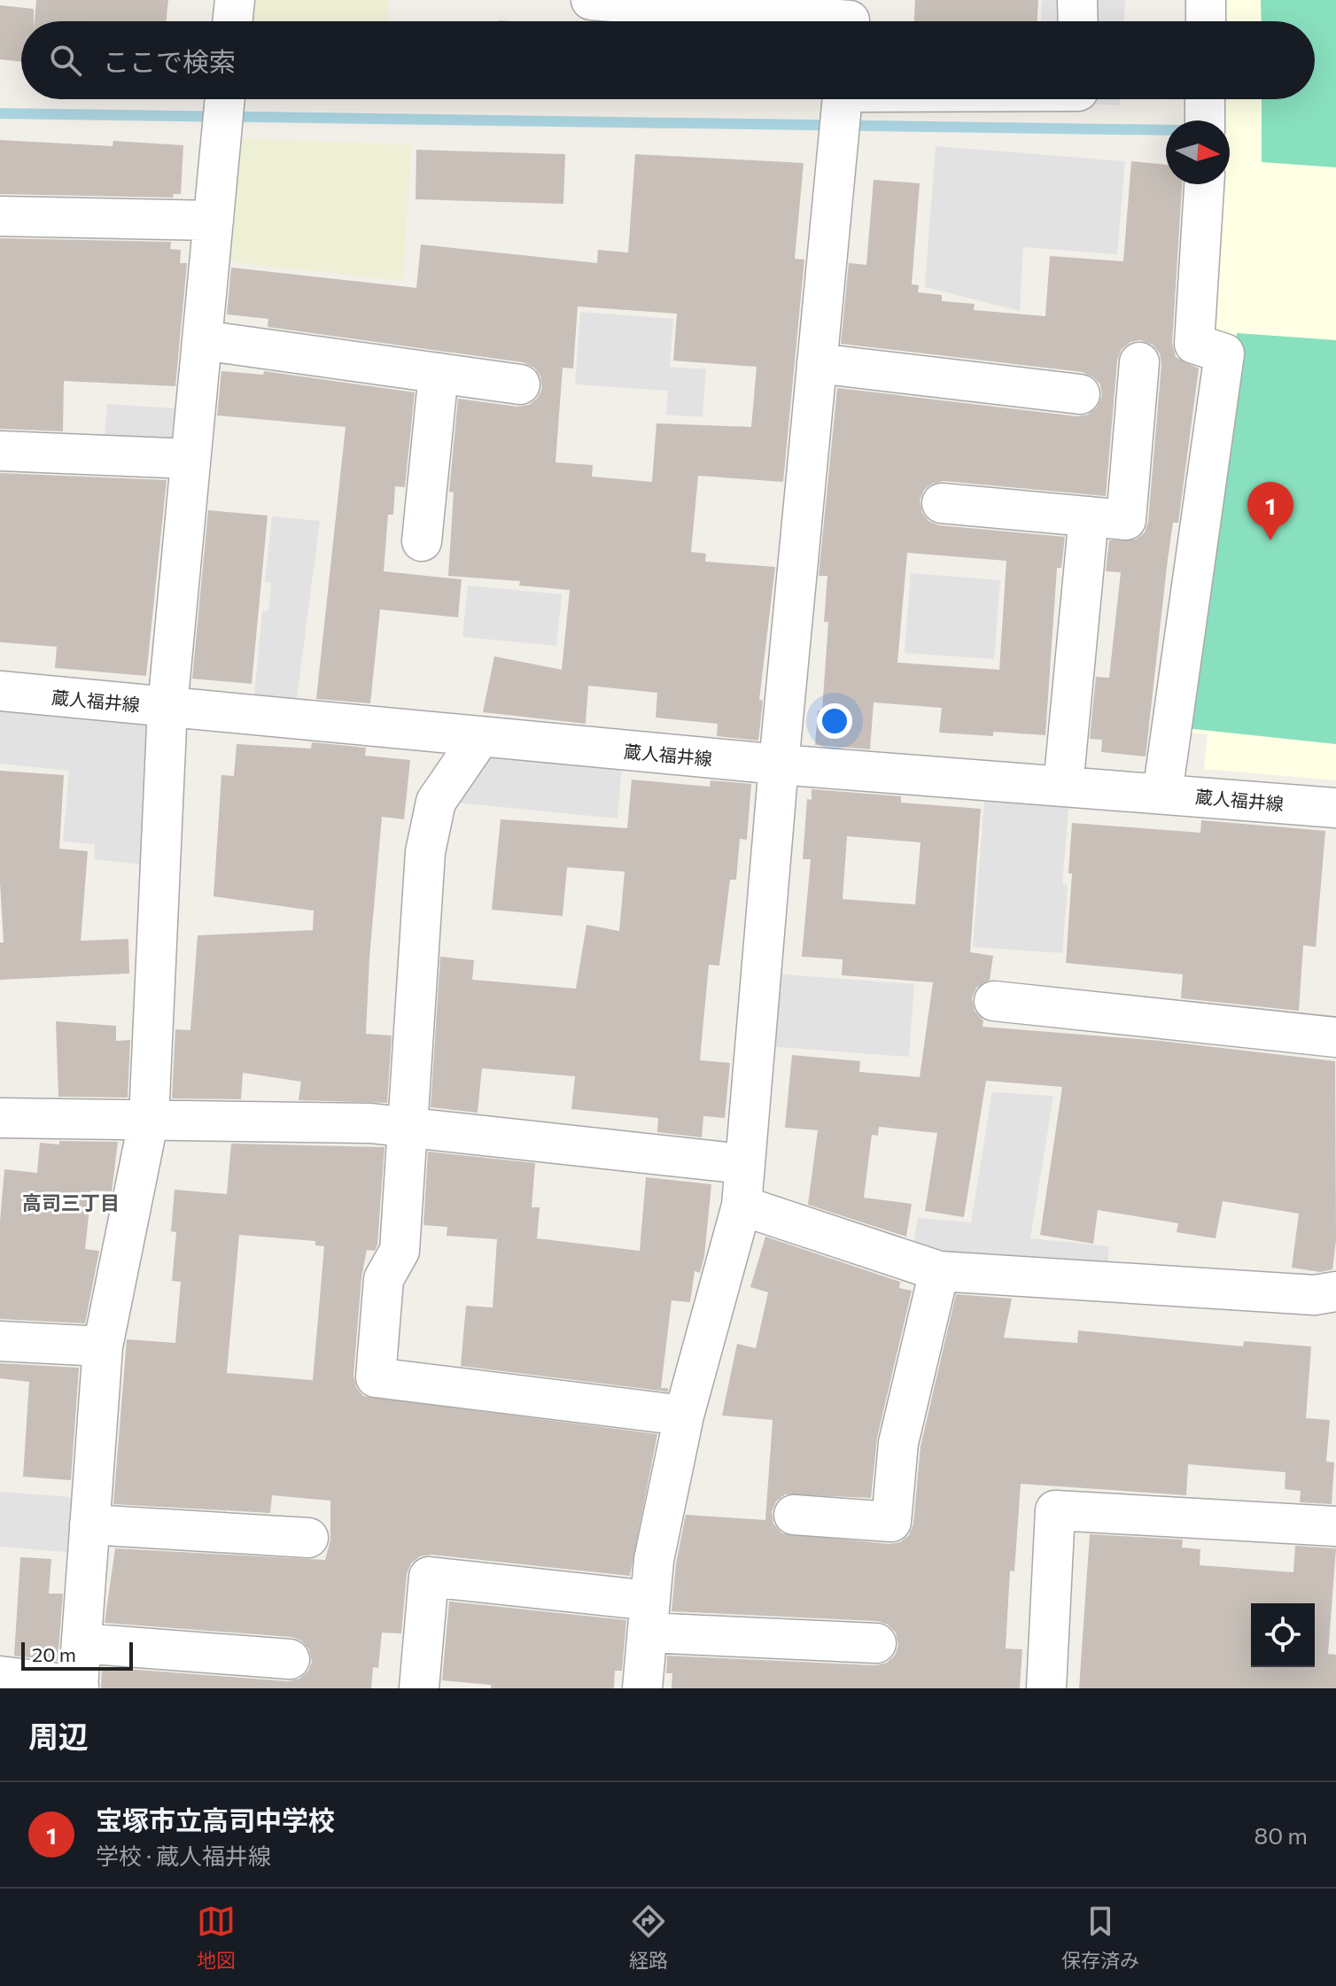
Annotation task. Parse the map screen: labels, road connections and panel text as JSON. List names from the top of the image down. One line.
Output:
{"streets":{"street":["蔵人福井線"]},"districts":["高司三丁目"],"scale_bar":"20 m","north":"right","page":{"search":"ここで検索","pins":"1","scale":"20 m","heading":"周辺","list":[{"mark":"1","name":"宝塚市立高司中学校","note":"学校 · 蔵人福井線","value":"80 m"}],"nav":["地図","経路","保存済み"]}}
